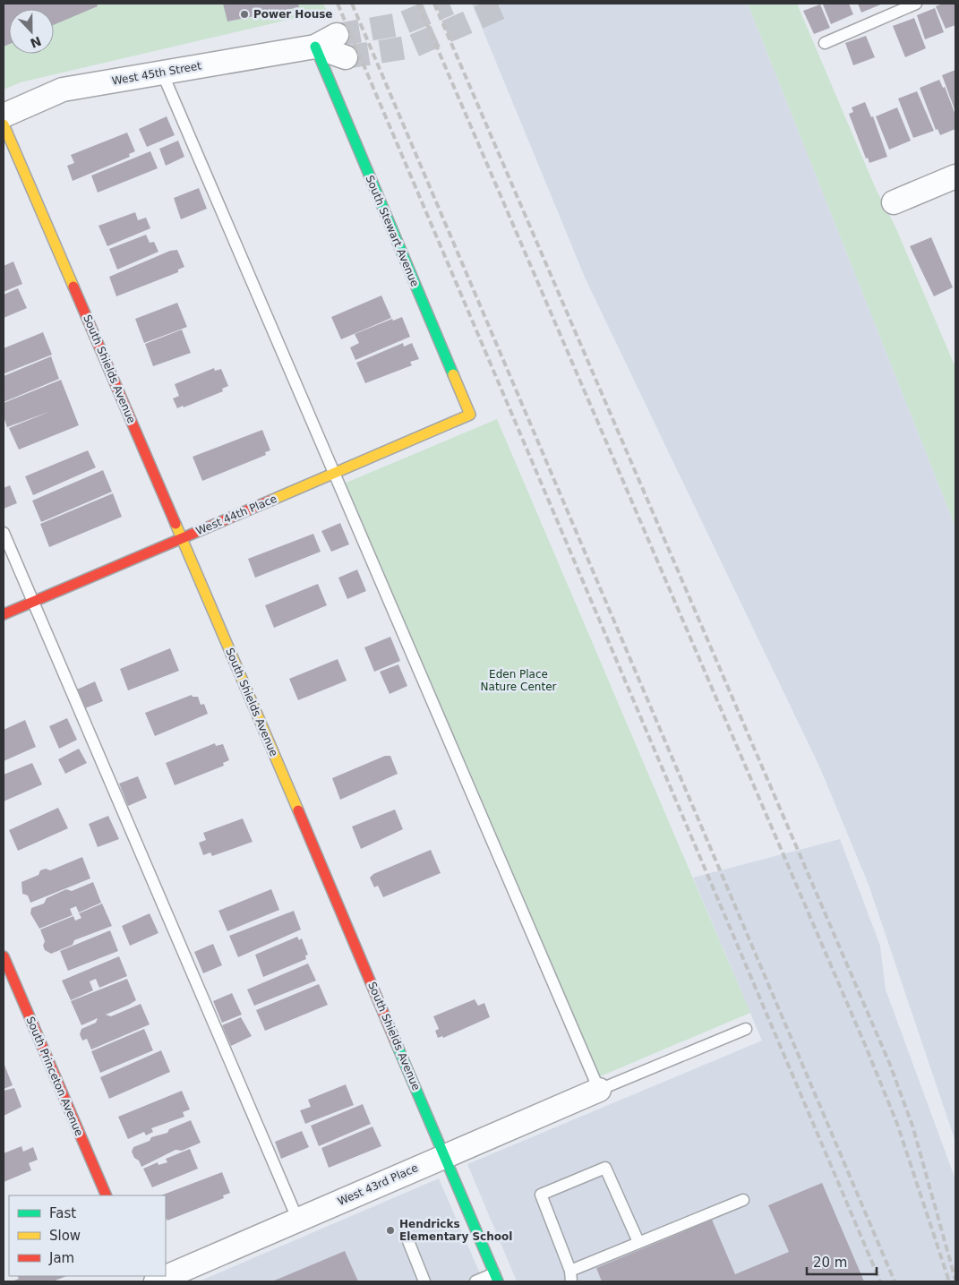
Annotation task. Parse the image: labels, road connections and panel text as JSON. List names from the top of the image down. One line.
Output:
{"streets":{"street":["West 45th Street","South Stewart Avenue","South Shields Avenue","West 44th Place","South Princeton Avenue","West 43rd Place"]},"crossings":[["West 45th Street","South Stewart Avenue"],["South Stewart Avenue","West 44th Place"],["South Shields Avenue","West 44th Place"],["South Shields Avenue","West 43rd Place"]],"parks":["Eden Place Nature Center"],"places":["Power House","Hendricks Elementary School"],"legend":["Fast","Slow","Jam"],"scale_bar":"20 m","north":"bottom"}
